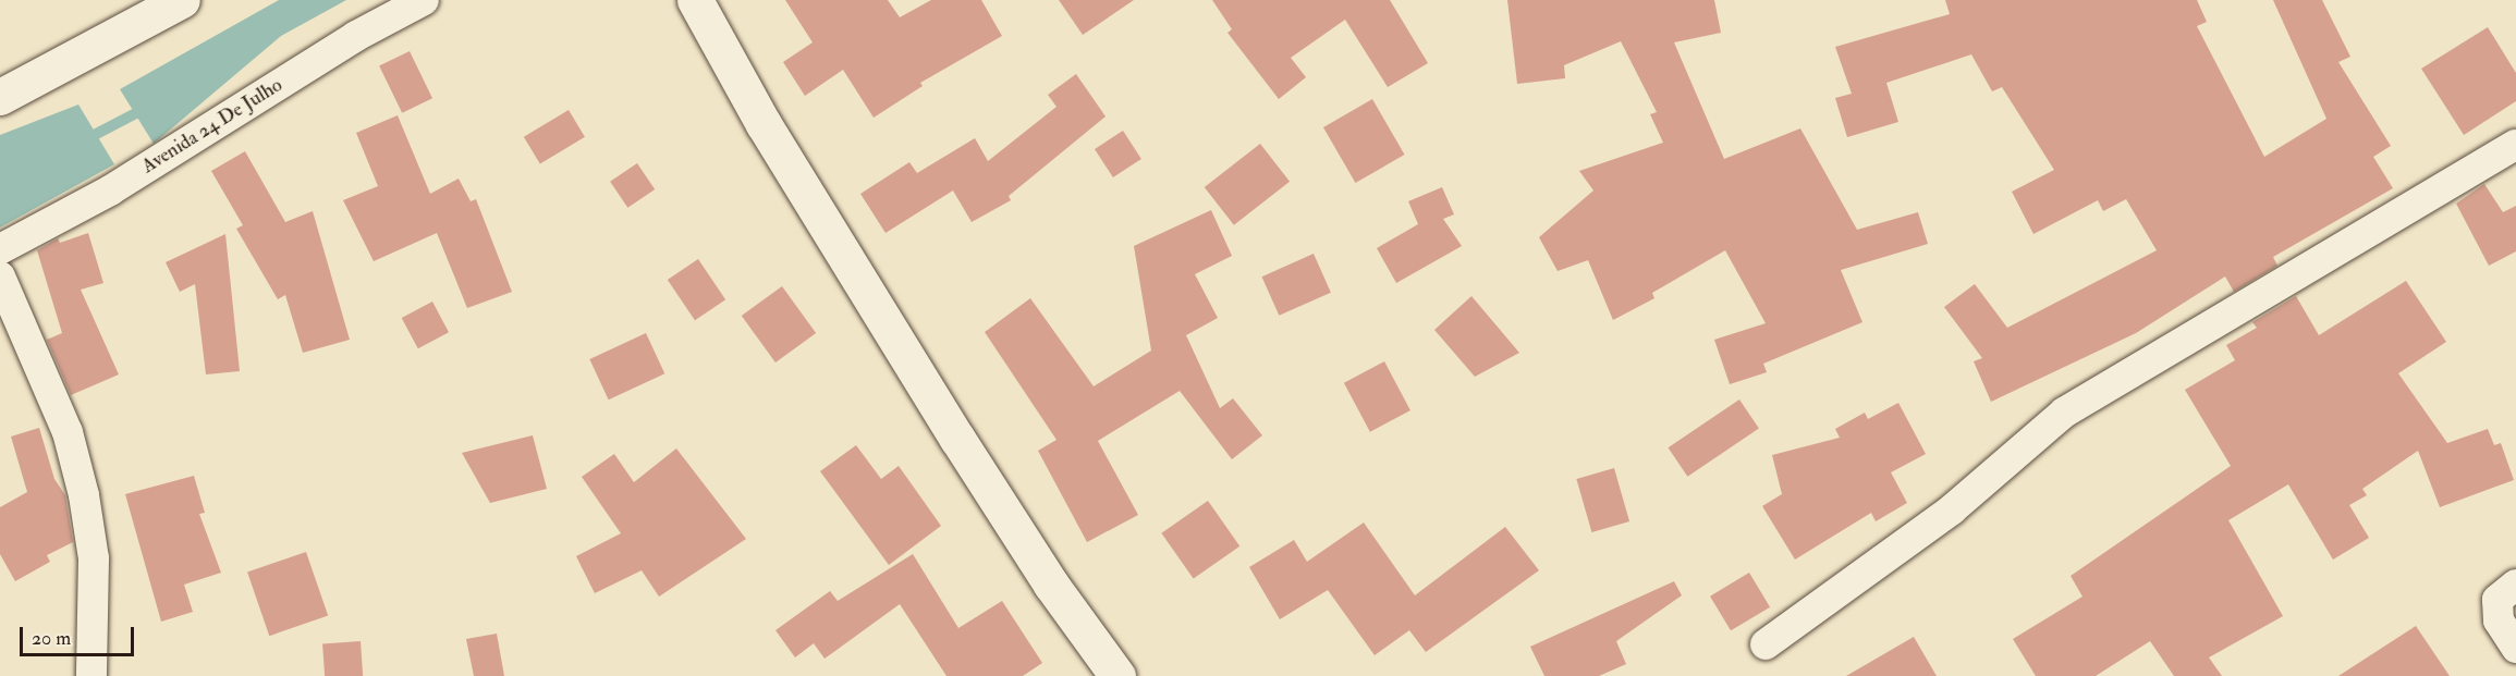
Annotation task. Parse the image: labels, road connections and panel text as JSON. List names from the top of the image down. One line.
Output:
{"streets":{"street":["Avenida 24 De Julho"]},"scale_bar":"20 m"}
